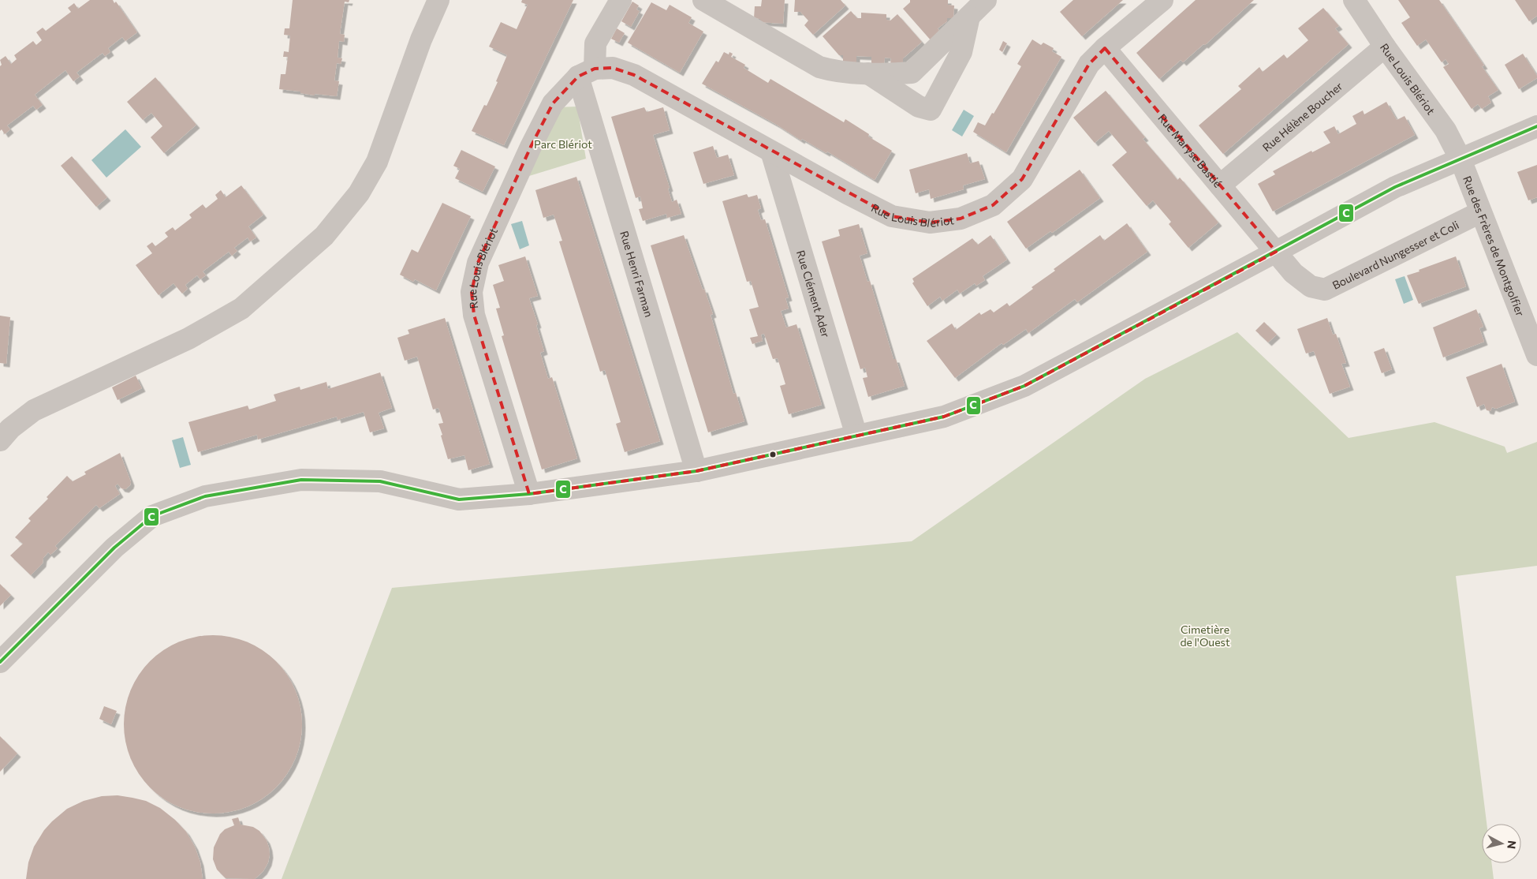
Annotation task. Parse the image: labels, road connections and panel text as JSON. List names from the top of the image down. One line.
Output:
{"streets":{"street":["Rue Louis Blériot","Rue Hélène Boucher","Rue Maryse Bastié","Rue des Frères de Montgolfier","Boulevard Nungesser et Coli","Rue Henri Farman","Rue Clément Ader"]},"crossings":[["Rue Louis Blériot","Rue Hélène Boucher"],["Rue Louis Blériot","Rue Maryse Bastié"],["Rue Louis Blériot","Rue des Frères de Montgolfier"],["Rue Louis Blériot","Rue Henri Farman"],["Rue Louis Blériot","Rue Clément Ader"],["Rue Hélène Boucher","Rue Maryse Bastié"],["Rue Maryse Bastié","Boulevard Nungesser et Coli"],["Rue des Frères de Montgolfier","Boulevard Nungesser et Coli"]],"parks":["Parc Blériot","Cimetière de l'Ouest"],"lines":["transit line C"],"north":"right"}
